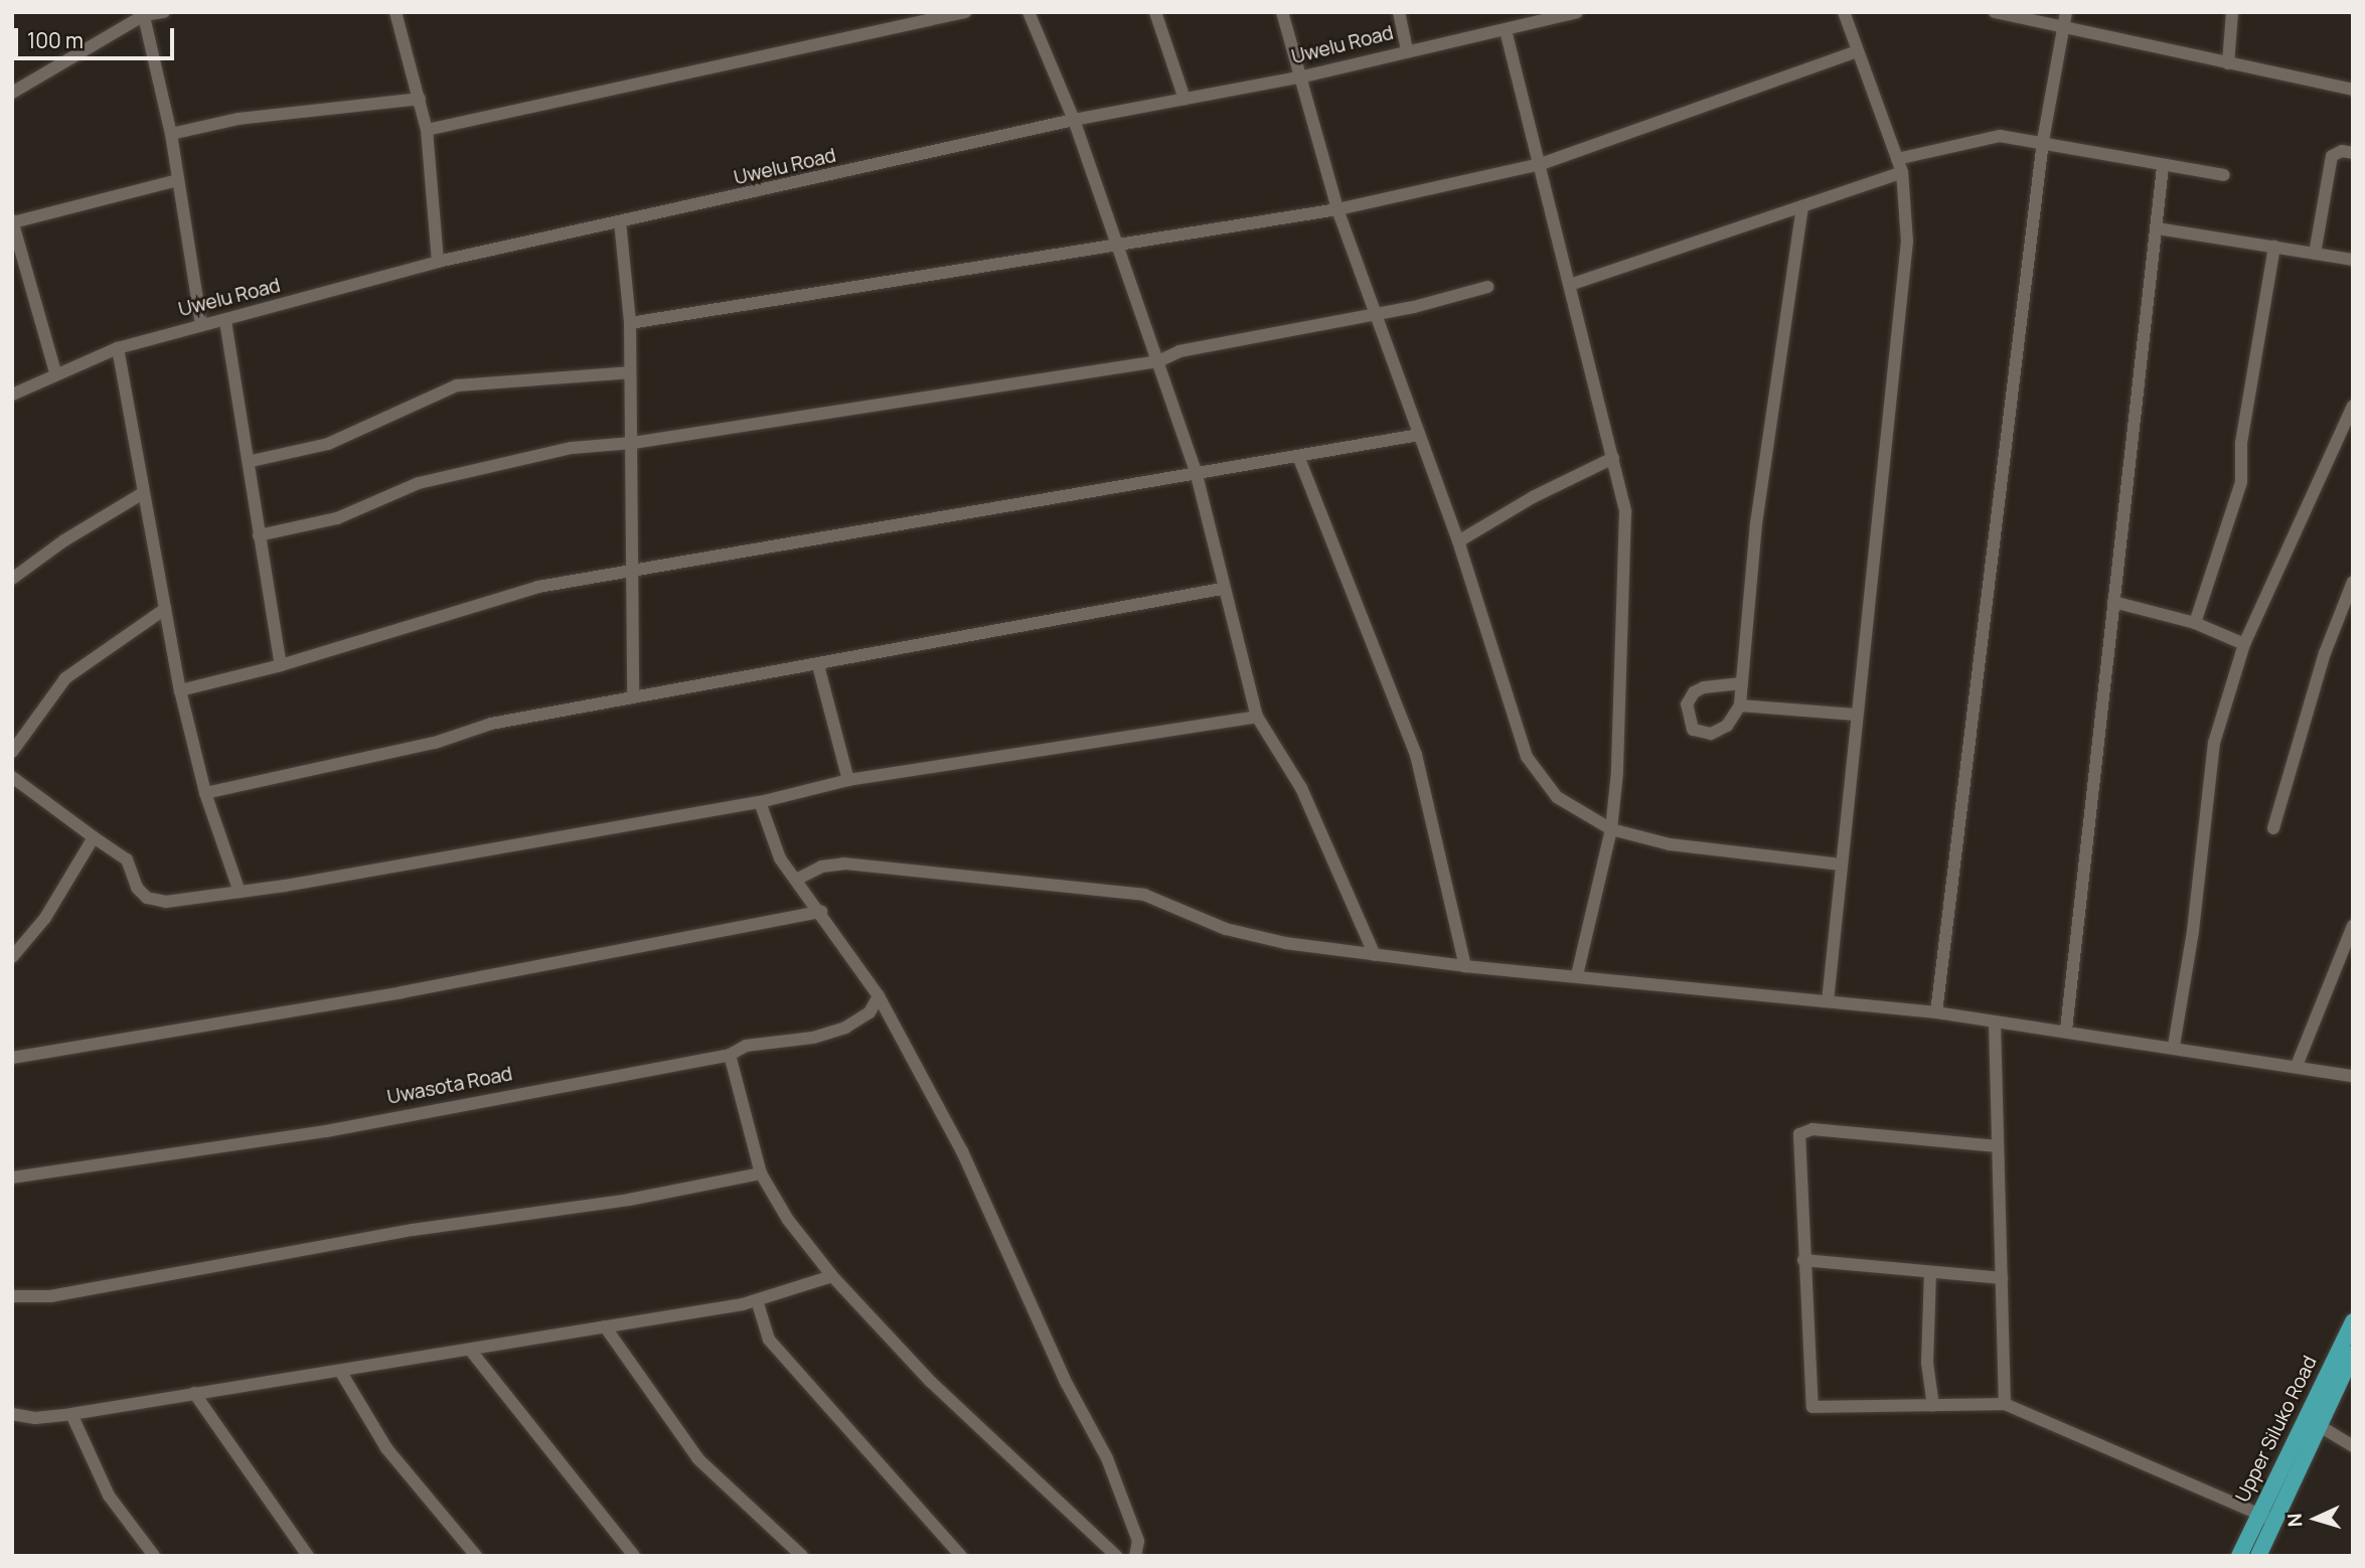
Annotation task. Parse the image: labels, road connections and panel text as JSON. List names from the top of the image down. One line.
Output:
{"streets":{"main road":["Upper Siluko Road"],"street":["Uwelu Road","Uwasota Road"]},"scale_bar":"100 m","north":"left"}
